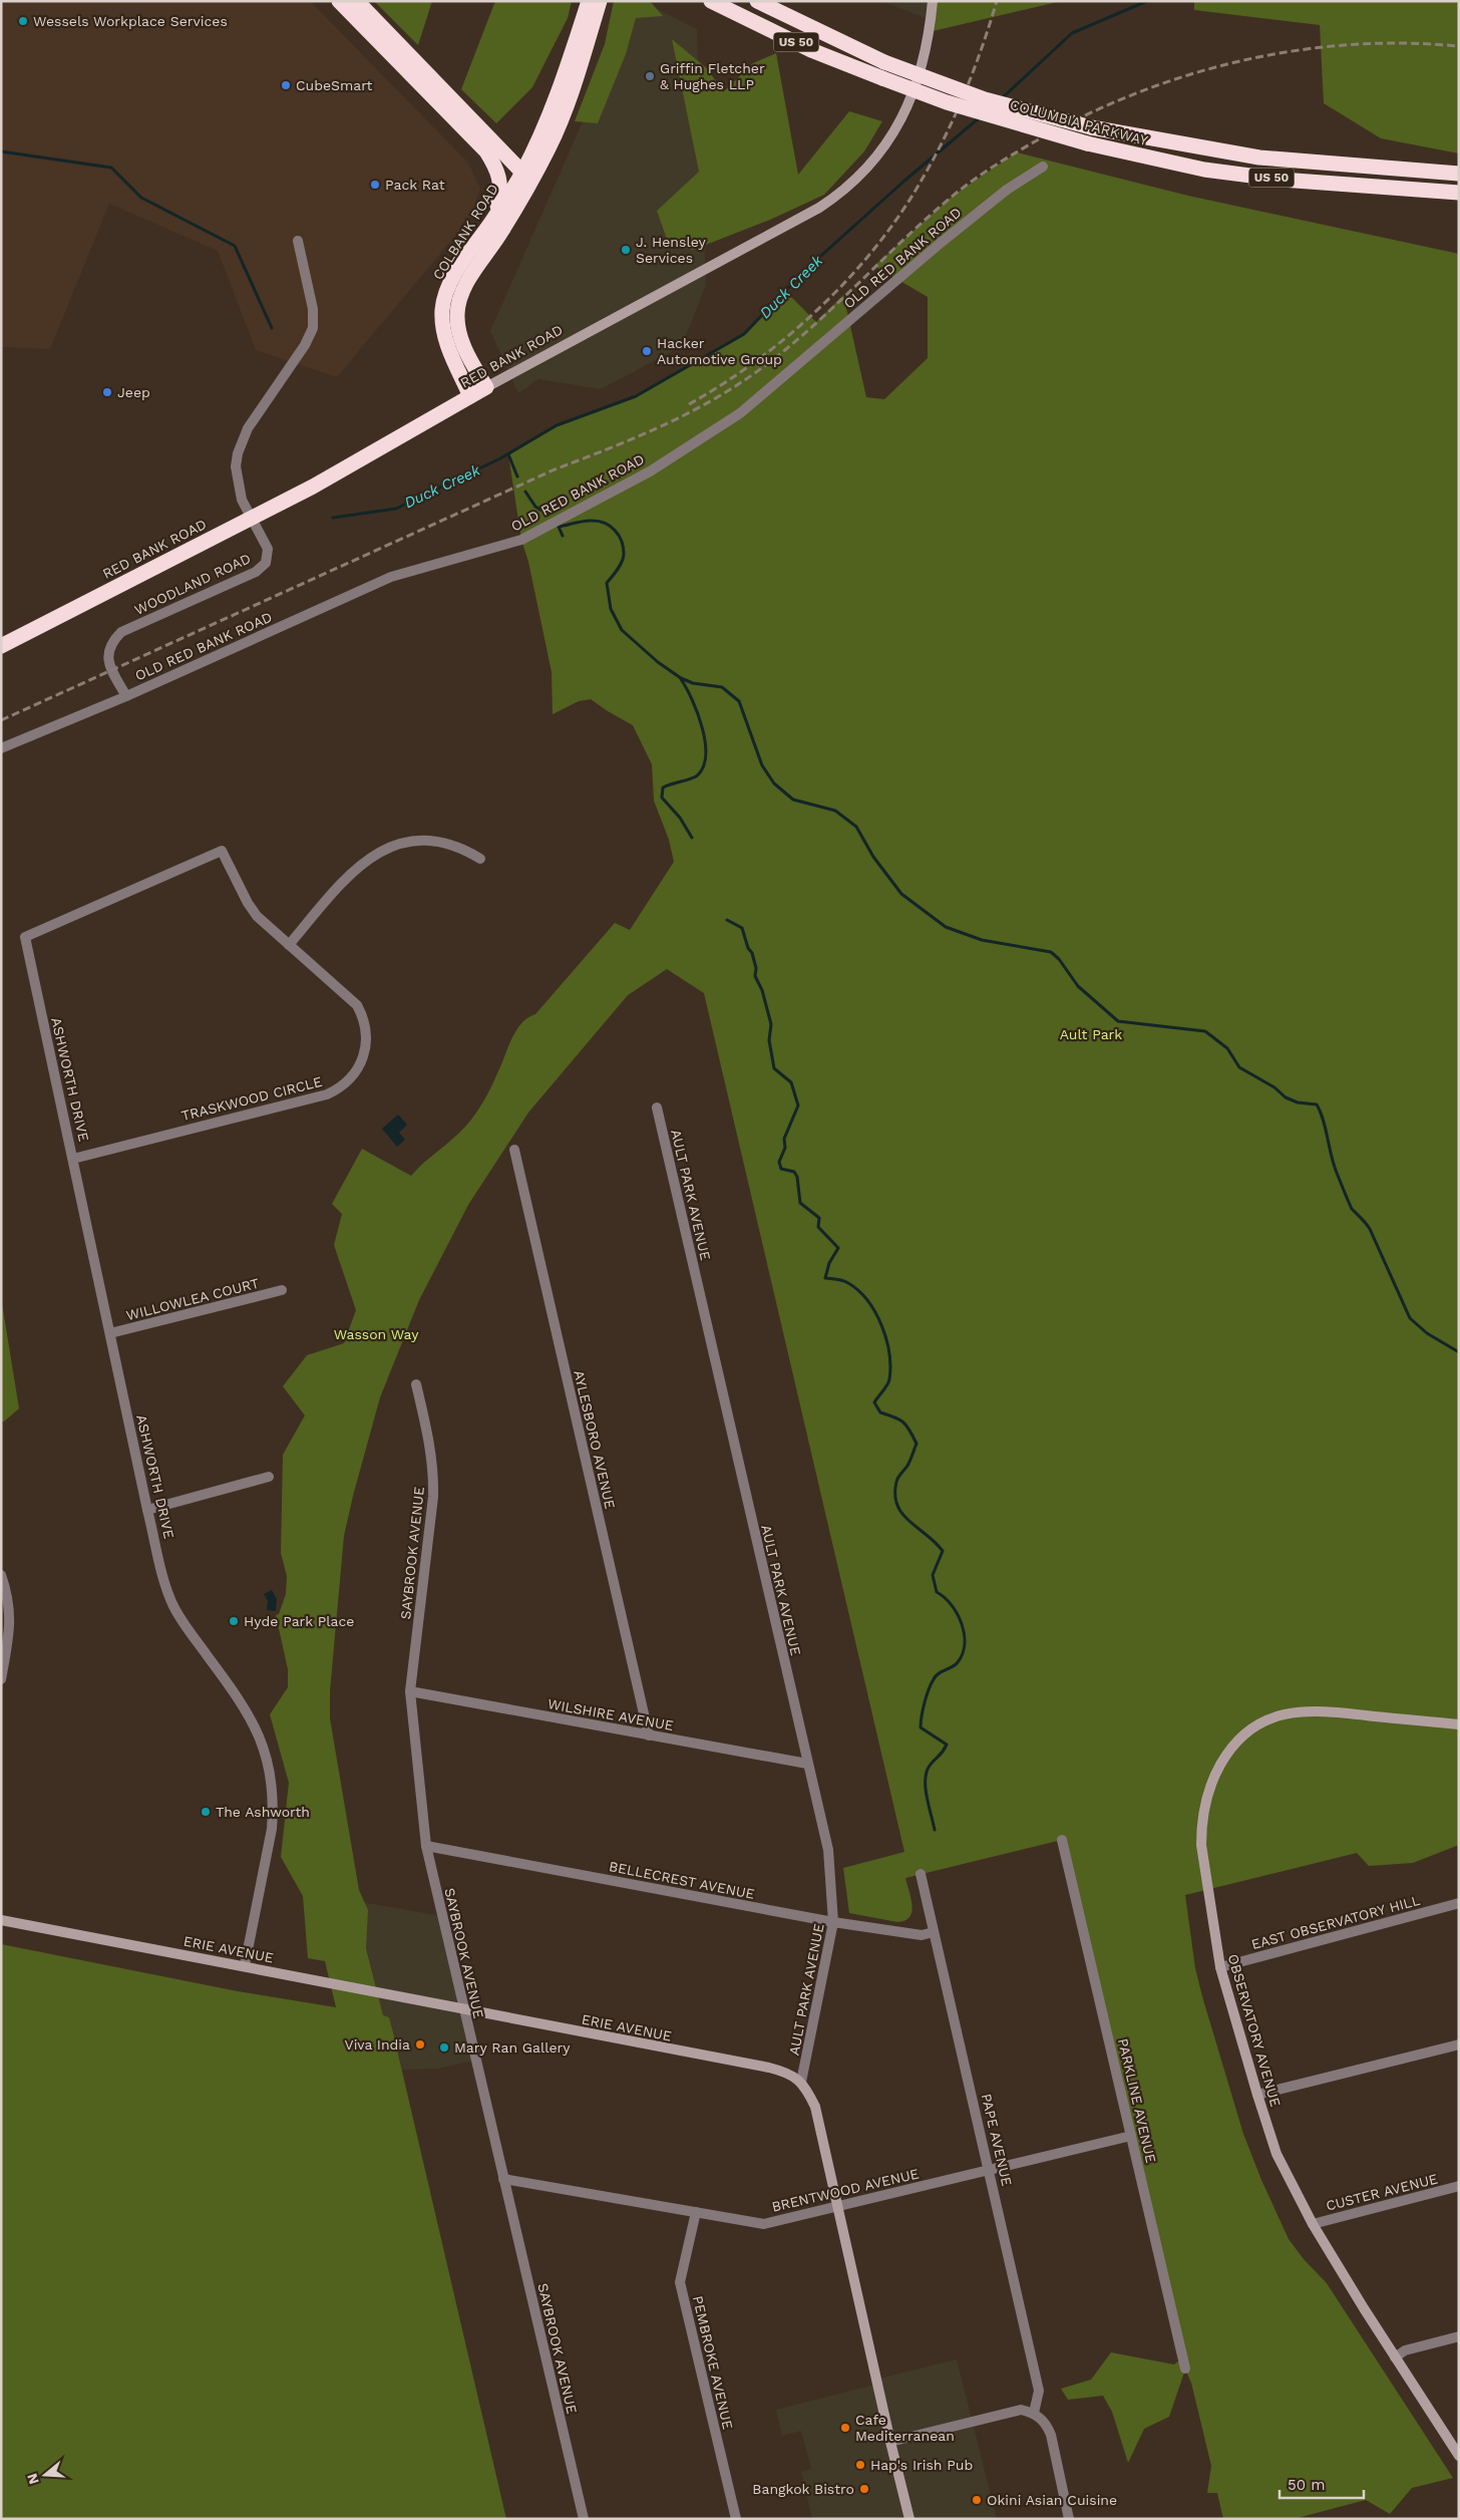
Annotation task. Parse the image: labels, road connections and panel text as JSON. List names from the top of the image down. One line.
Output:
{"streets":{"highway":["US 50","COLUMBIA PARKWAY","COLBANK ROAD","RED BANK ROAD"],"street":["OLD RED BANK ROAD","WOODLAND ROAD","ASHWORTH DRIVE","TRASKWOOD CIRCLE","AULT PARK AVENUE","WILLOWLEA COURT","AYLESBORO AVENUE","SAYBROOK AVENUE","WILSHIRE AVENUE","BELLECREST AVENUE","EAST OBSERVATORY HILL","ERIE AVENUE","OBSERVATORY AVENUE","PARKLINE AVENUE","PAPE AVENUE","BRENTWOOD AVENUE","CUSTER AVENUE","PEMBROKE AVENUE"]},"crossings":[["COLBANK ROAD","RED BANK ROAD"],["OLD RED BANK ROAD","WOODLAND ROAD"],["RED BANK ROAD","WOODLAND ROAD"],["ASHWORTH DRIVE","TRASKWOOD CIRCLE"],["ASHWORTH DRIVE","WILLOWLEA COURT"],["ASHWORTH DRIVE","ERIE AVENUE"],["AULT PARK AVENUE","WILSHIRE AVENUE"],["AULT PARK AVENUE","BELLECREST AVENUE"],["AULT PARK AVENUE","ERIE AVENUE"],["AYLESBORO AVENUE","WILSHIRE AVENUE"],["SAYBROOK AVENUE","WILSHIRE AVENUE"],["SAYBROOK AVENUE","BELLECREST AVENUE"],["SAYBROOK AVENUE","ERIE AVENUE"],["SAYBROOK AVENUE","BRENTWOOD AVENUE"],["BELLECREST AVENUE","PAPE AVENUE"],["EAST OBSERVATORY HILL","OBSERVATORY AVENUE"],["OBSERVATORY AVENUE","CUSTER AVENUE"],["PARKLINE AVENUE","BRENTWOOD AVENUE"],["PAPE AVENUE","BRENTWOOD AVENUE"],["BRENTWOOD AVENUE","PEMBROKE AVENUE"]],"water":["Duck Creek"],"parks":["Ault Park","Wasson Way"],"places":["Wessels Workplace Services","Griffin Fletcher & Hughes LLP","CubeSmart","Pack Rat","J. Hensley Services","Hacker Automotive Group","Jeep","Hyde Park Place","The Ashworth","Viva India","Mary Ran Gallery","Cafe Mediterranean","Hap's Irish Pub","Bangkok Bistro","Okini Asian Cuisine"],"scale_bar":"50 m","north":"left"}
